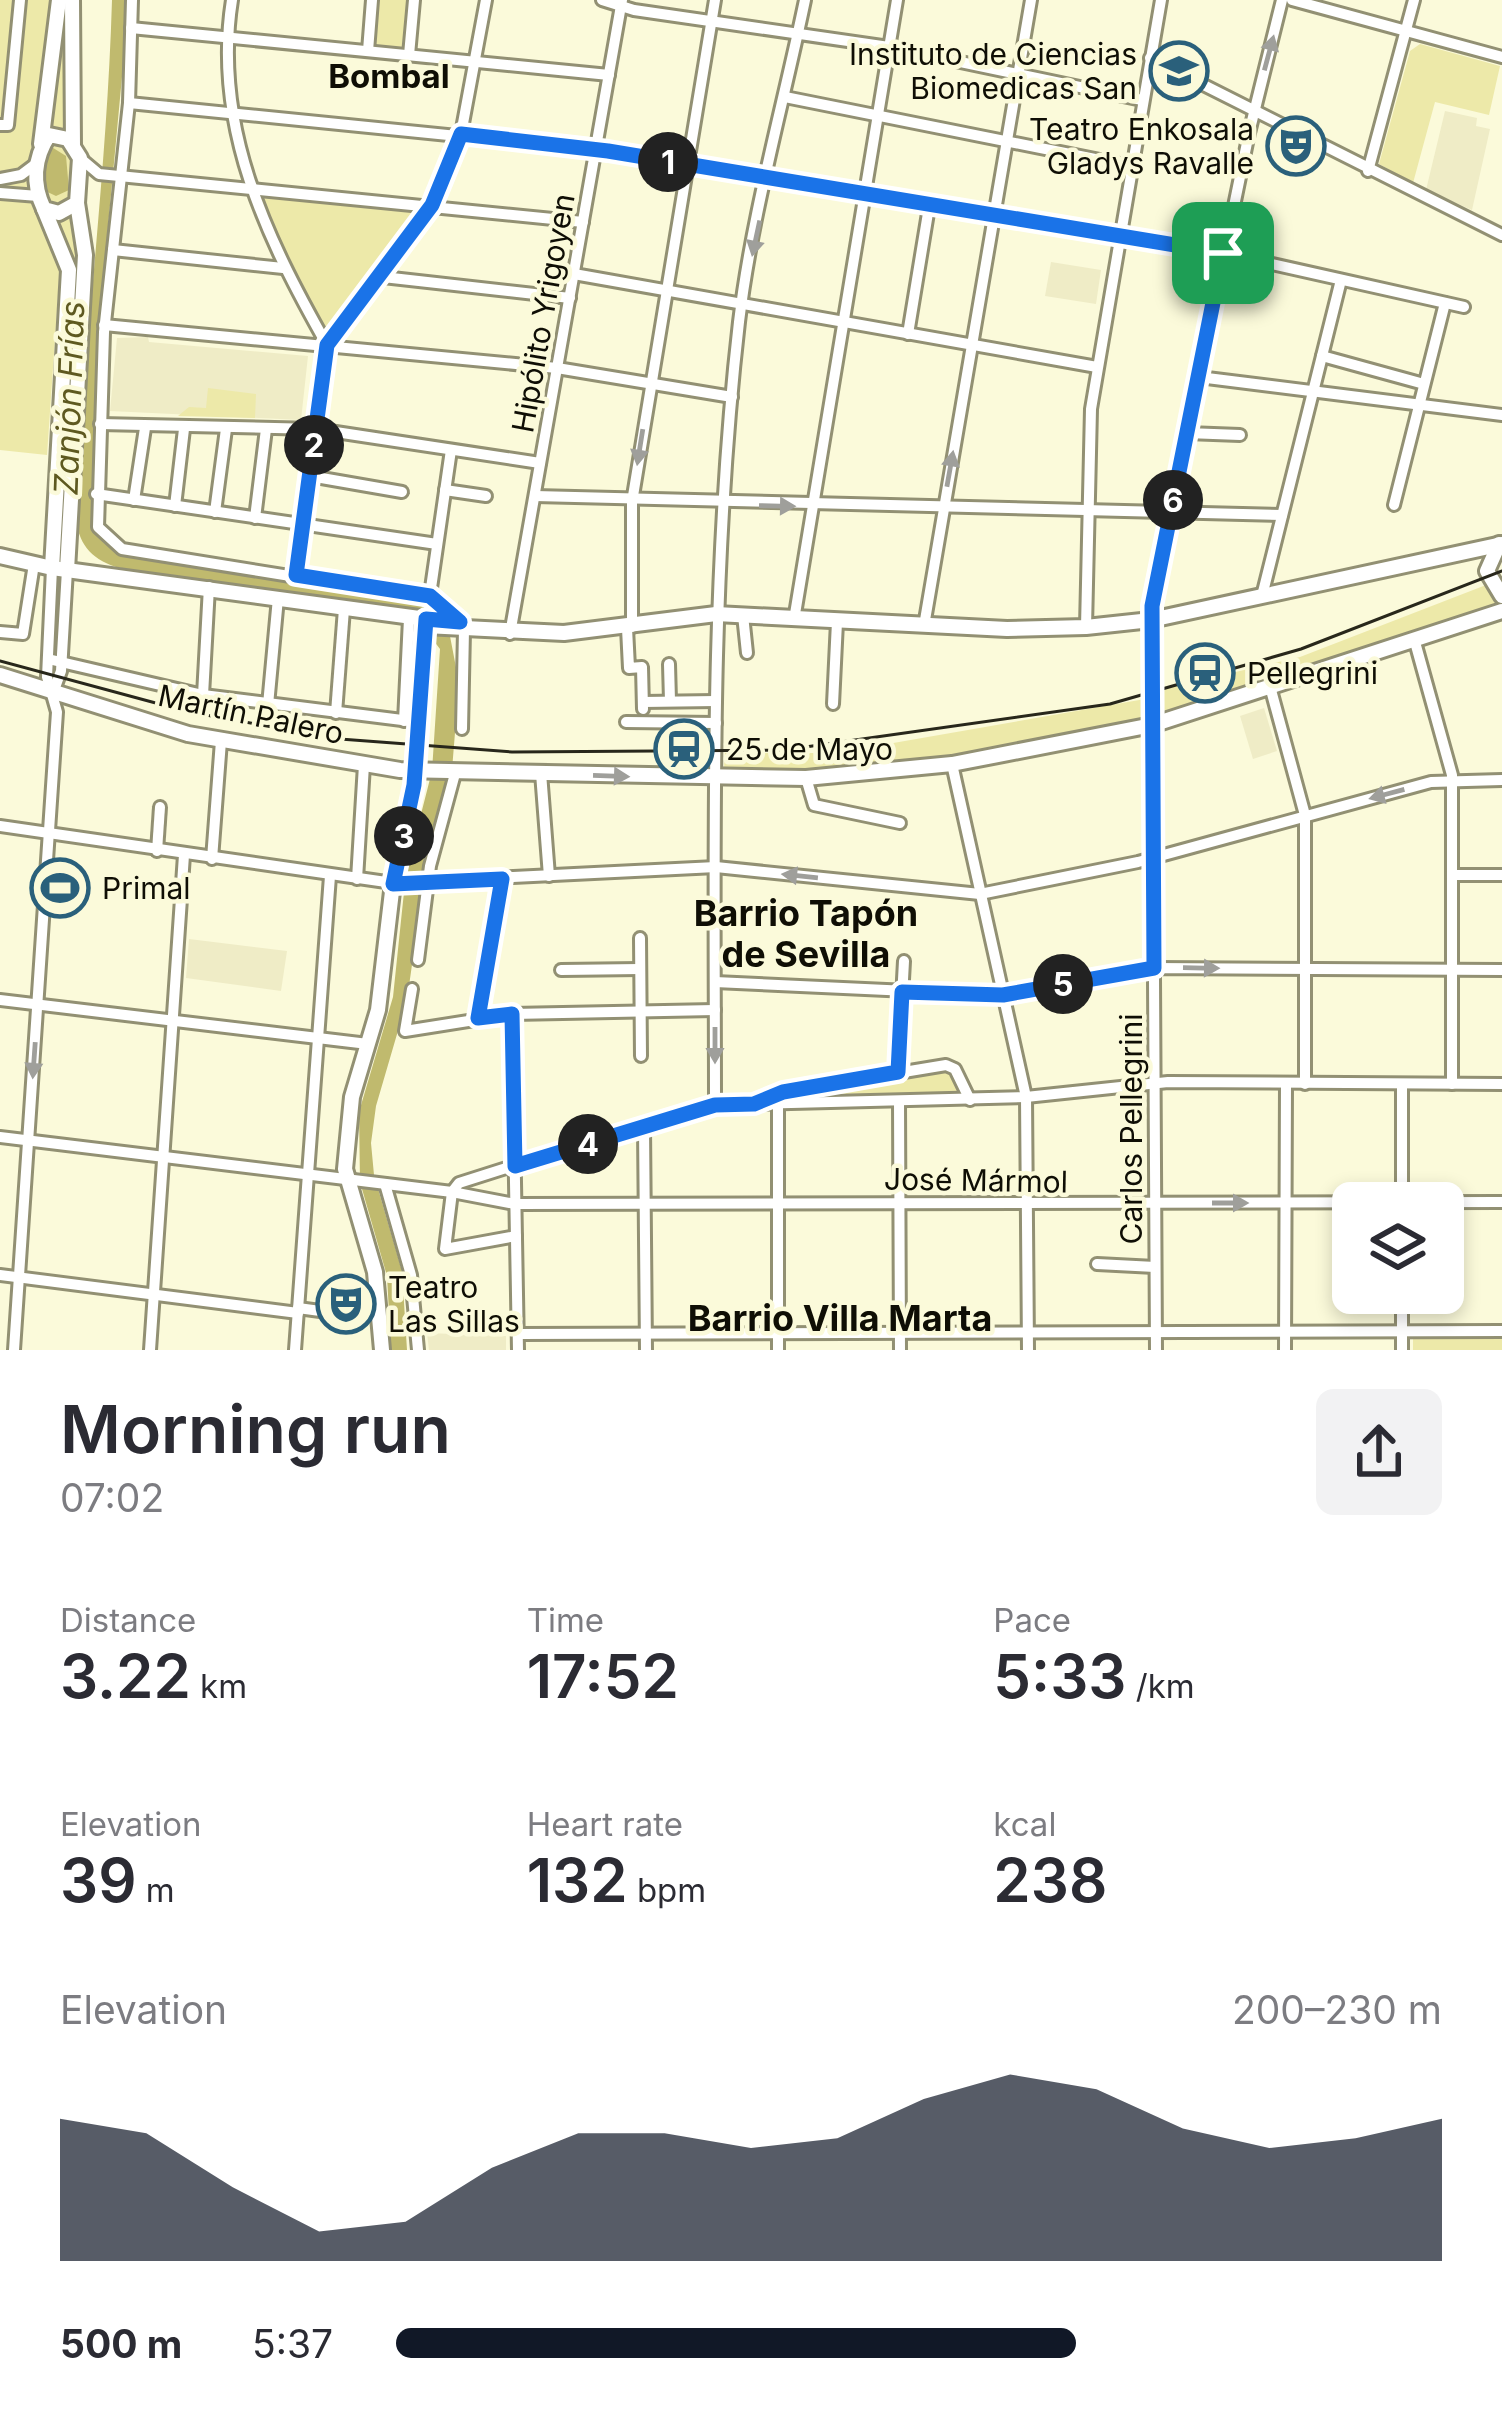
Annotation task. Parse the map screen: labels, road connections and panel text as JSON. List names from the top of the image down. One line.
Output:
{"streets":{"main road":["Martín Palero"],"street":["Hipólito Yrigoyen","Carlos Pellegrini","José Mármol"]},"crossings":[["Martín Palero","Carlos Pellegrini"],["Carlos Pellegrini","José Mármol"]],"districts":["Bombal","Barrio Tapón de Sevilla","Barrio Villa Marta"],"water":["Zanjón Frías"],"places":{"school or university":["Instituto de Ciencias Biomedicas San"],"theatre":["Teatro Enkosala Gladys Ravalle","Teatro Las Sillas"],"station":["Pellegrini","25 de Mayo"],"sports":["Primal"]},"page":{"pins":["1","2","6","3","5","4"],"heading":["Morning run","07:02"],"stats":[["Distance","3.22 km"],["Time","17:52"],["Pace","5:33 /km"],["Elevation","39 m"],["Heart rate","132 bpm"],["kcal","238"]],"chart":["Elevation","200–230 m"],"list":[{"name":"500 m","note":"5:37"}]}}
